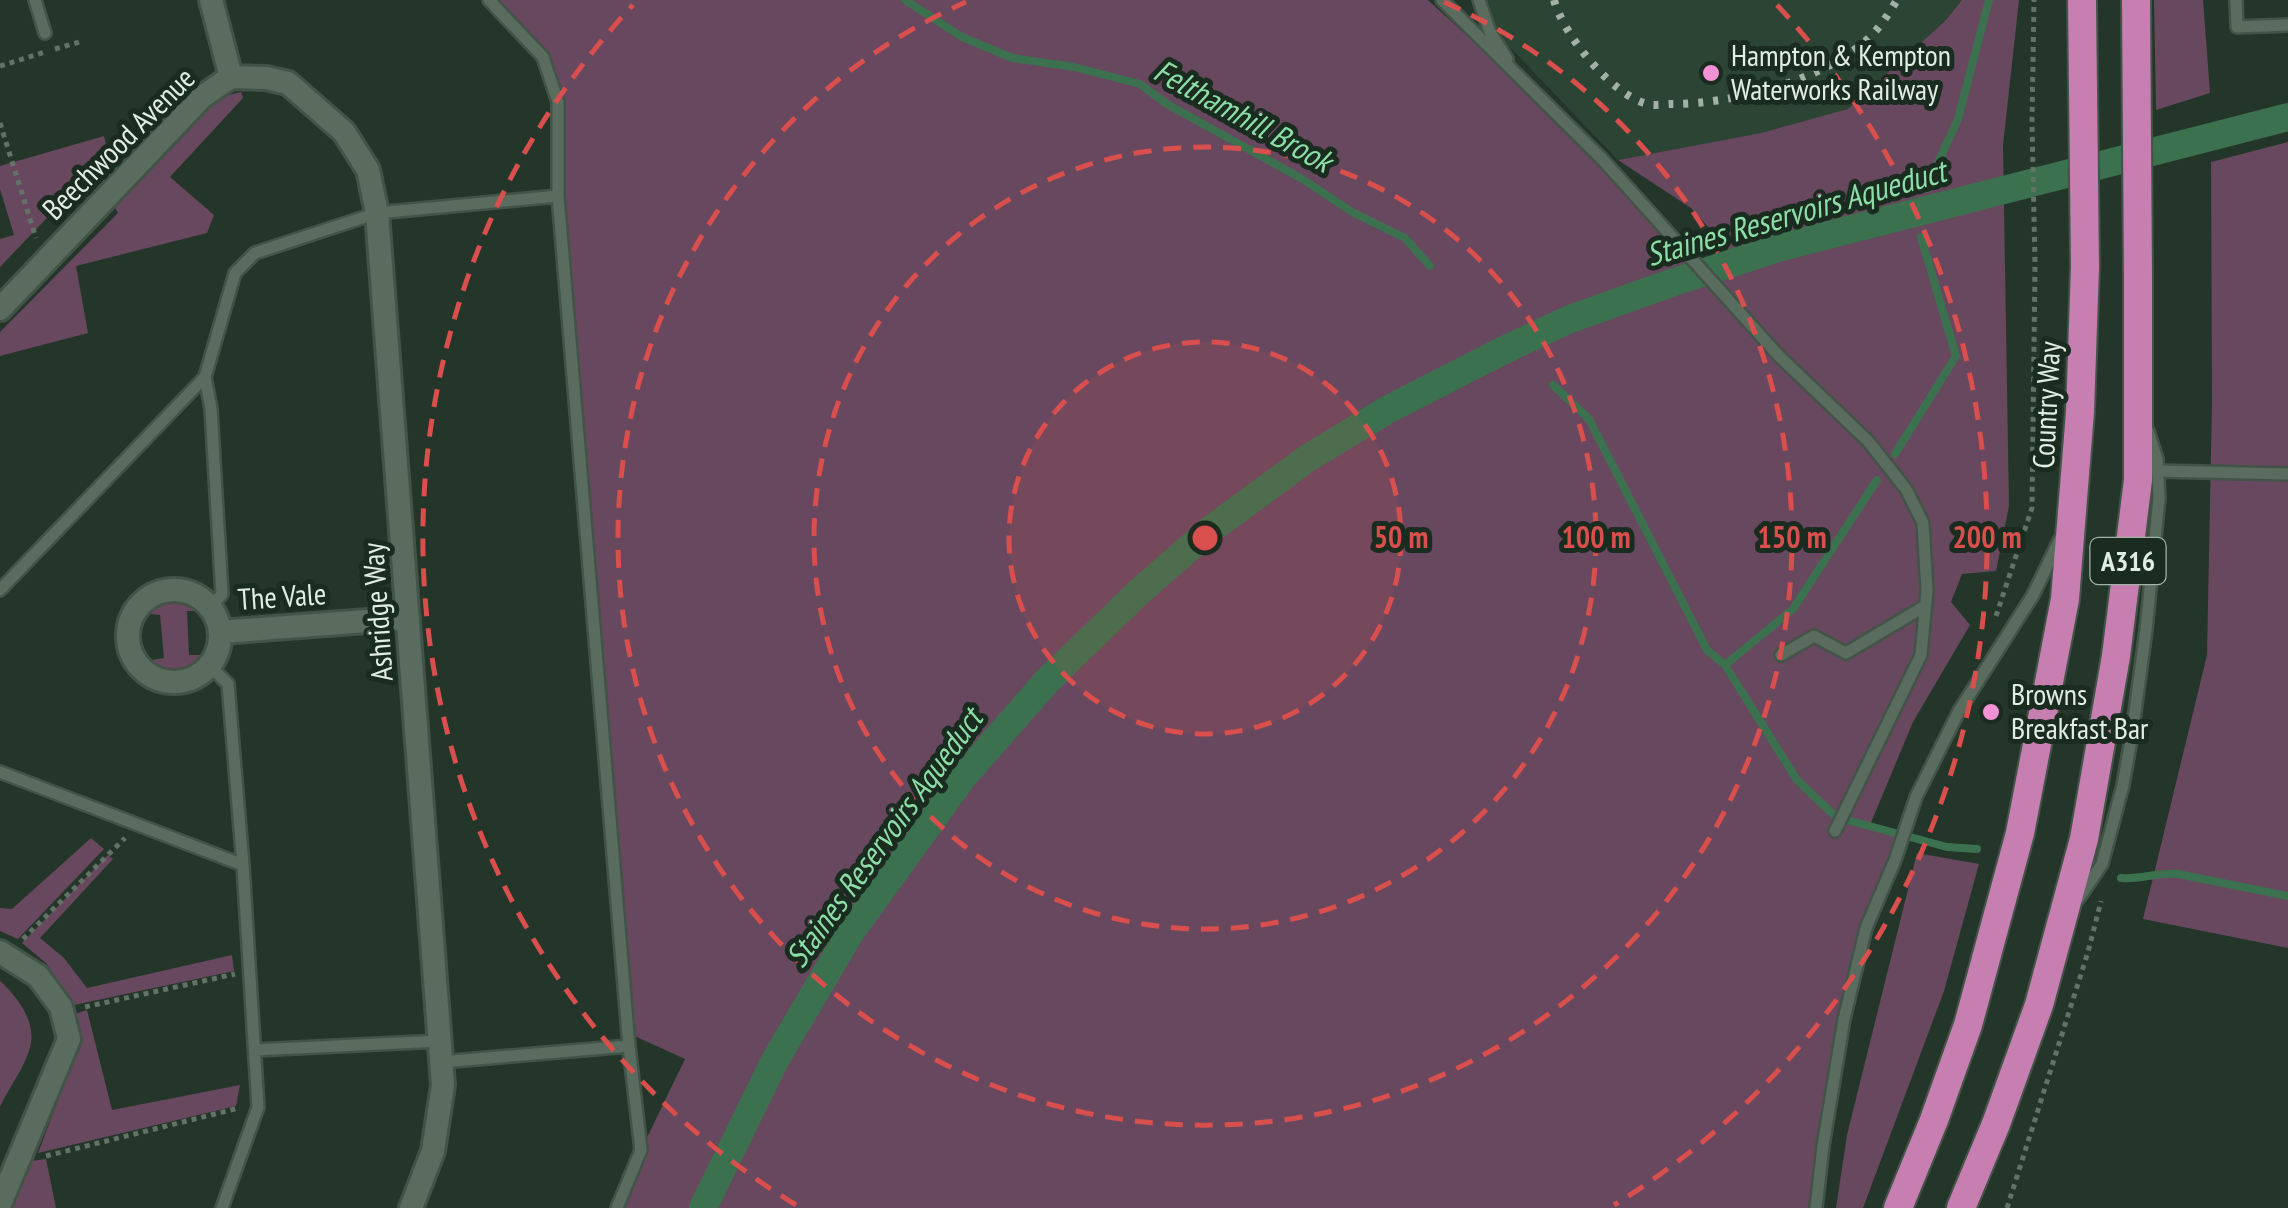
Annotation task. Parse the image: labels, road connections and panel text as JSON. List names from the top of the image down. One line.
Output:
{"streets":{"highway":["Country Way","A316"],"street":["Beechwood Avenue","The Vale","Ashridge Way"]},"crossings":[["Beechwood Avenue","Ashridge Way"],["The Vale","Ashridge Way"]],"water":["Felthamhill Brook","Staines Reservoirs Aqueduct"],"places":["Hampton & Kempton Waterworks Railway","Browns Breakfast Bar"],"rings":["50 m","100 m","150 m","200 m"]}
